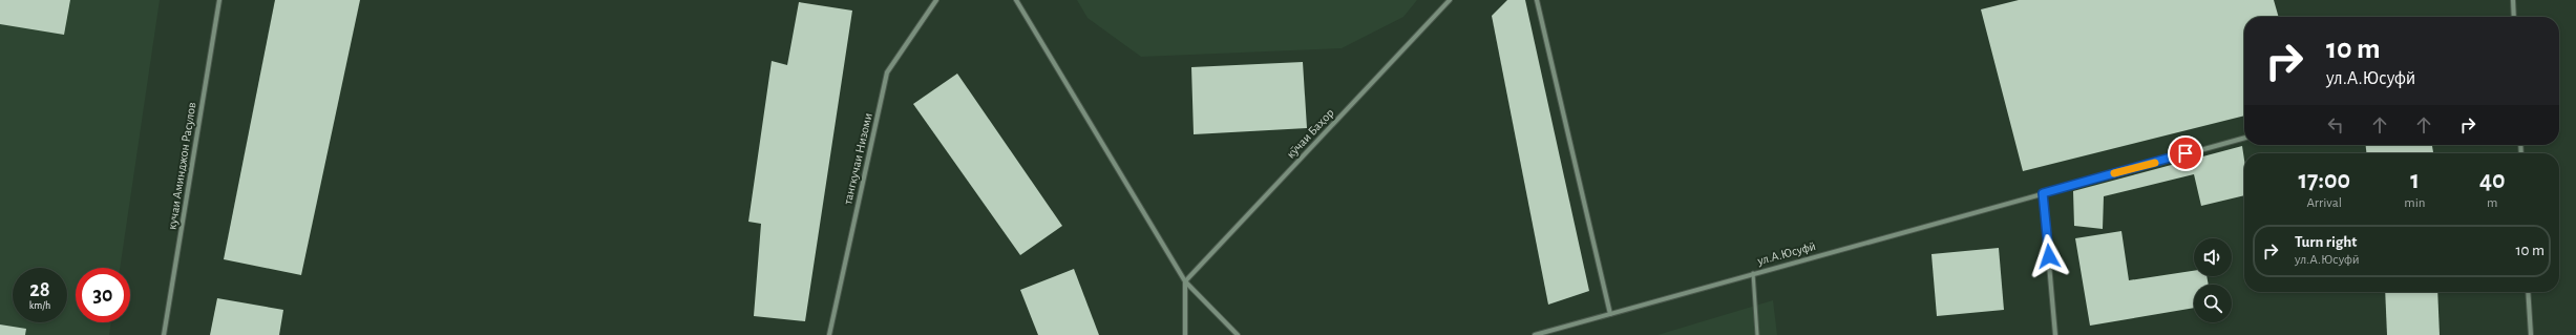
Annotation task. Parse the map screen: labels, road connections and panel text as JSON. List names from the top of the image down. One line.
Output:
{"streets":{"street":["кӯчаи Баҳор","тангкучаи Низоми","кучаи Аминджон Расулов","ул.А.Юсуфй"]},"page":{"turn":["10 m","ул.А.Юсуфй"],"eta":["17:00","Arrival","1","min","40","m"],"list":[{"name":"Turn right","note":"ул.А.Юсуфй","value":"10 m"}],"speed":"28 km/h","limit":"30"}}
